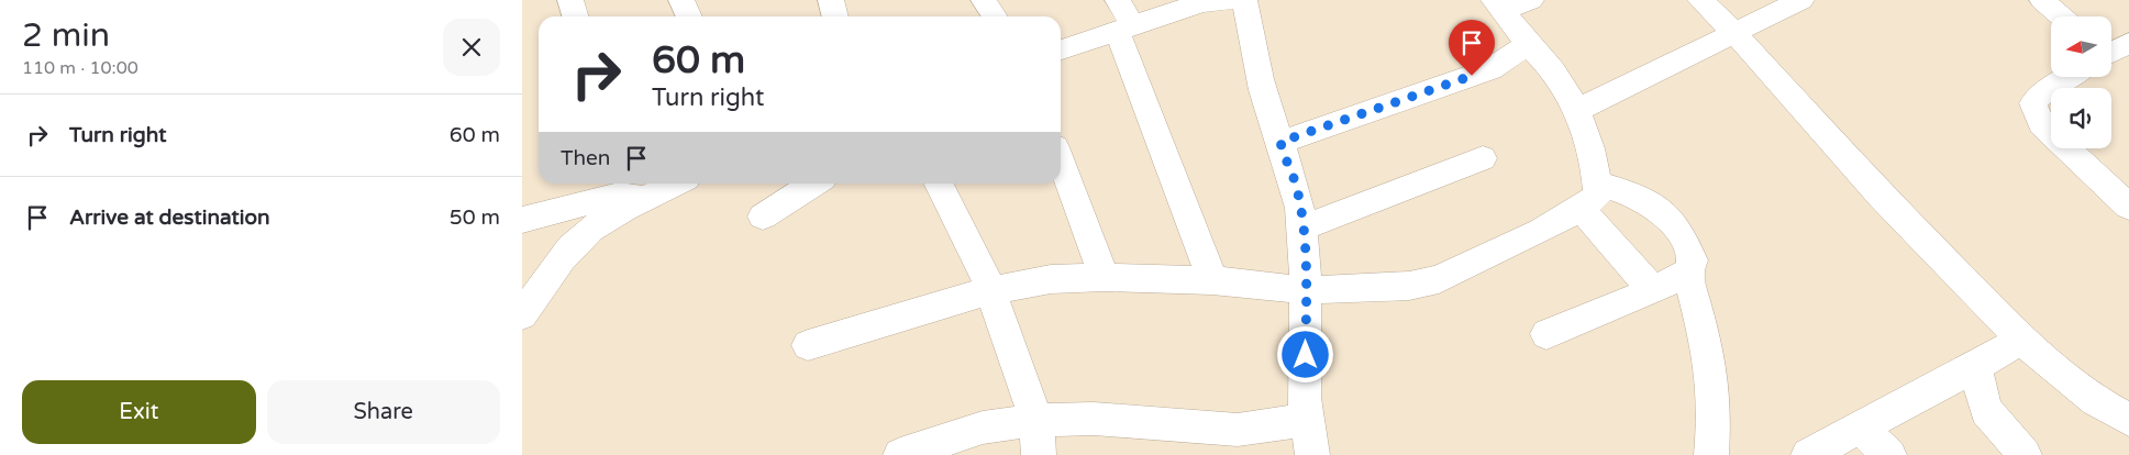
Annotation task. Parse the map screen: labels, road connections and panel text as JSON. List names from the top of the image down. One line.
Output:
{"north":"left","page":{"heading":["2 min","110 m · 10:00"],"turn":["60 m","Turn right"],"list":[{"name":"Turn right","value":"60 m"},{"name":"Arrive at destination","value":"50 m"}],"then":"Then","buttons":["Exit","Share"]}}
